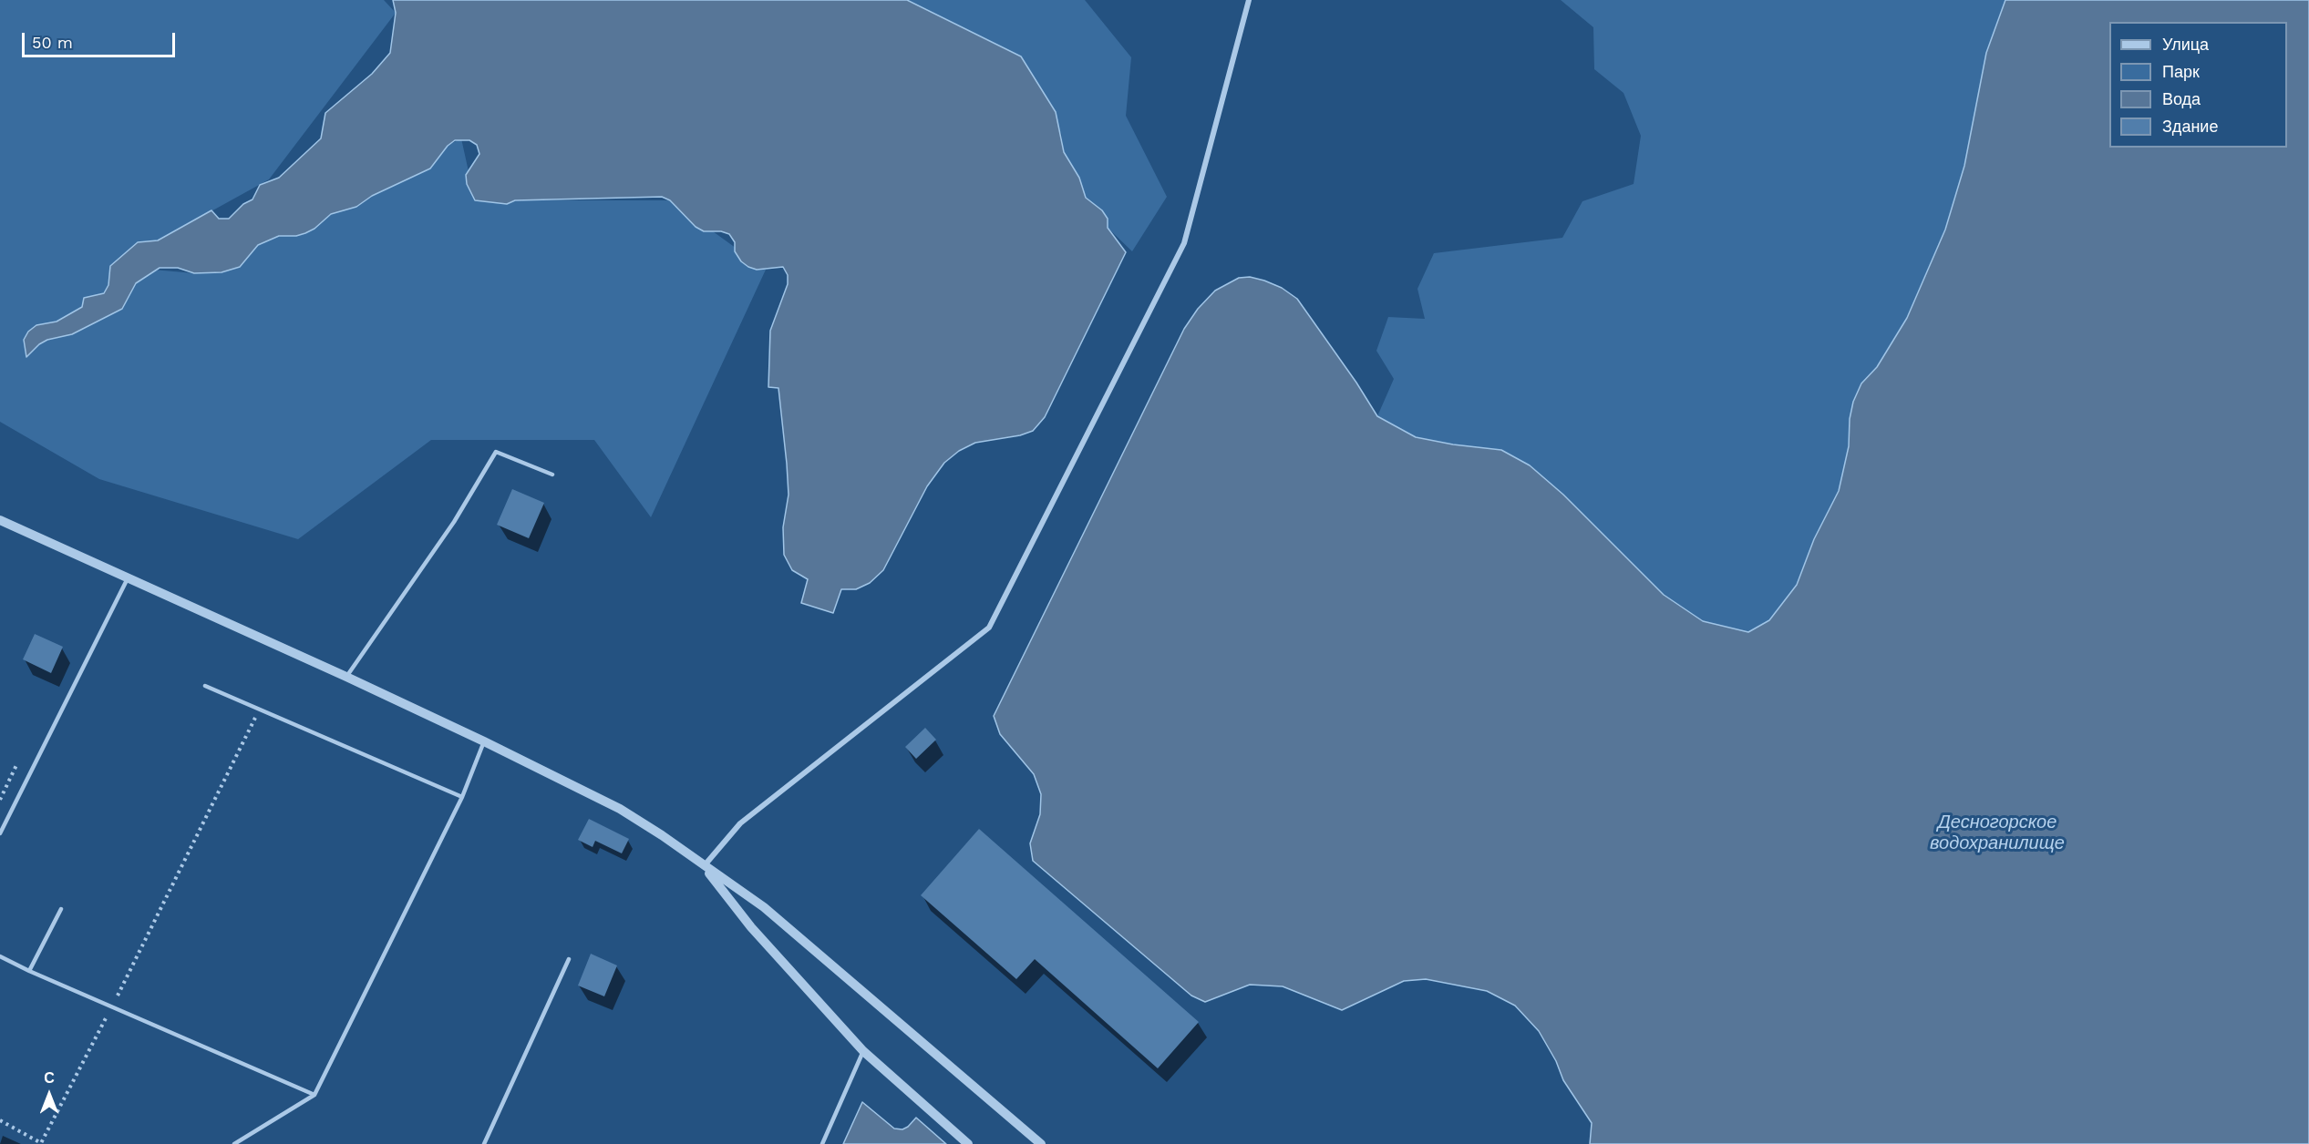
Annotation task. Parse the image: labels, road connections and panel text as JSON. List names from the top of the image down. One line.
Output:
{"water":["Десногорское водохранилище"],"legend":["Улица","Парк","Вода","Здание"],"scale_bar":"50 m","north":"top"}
